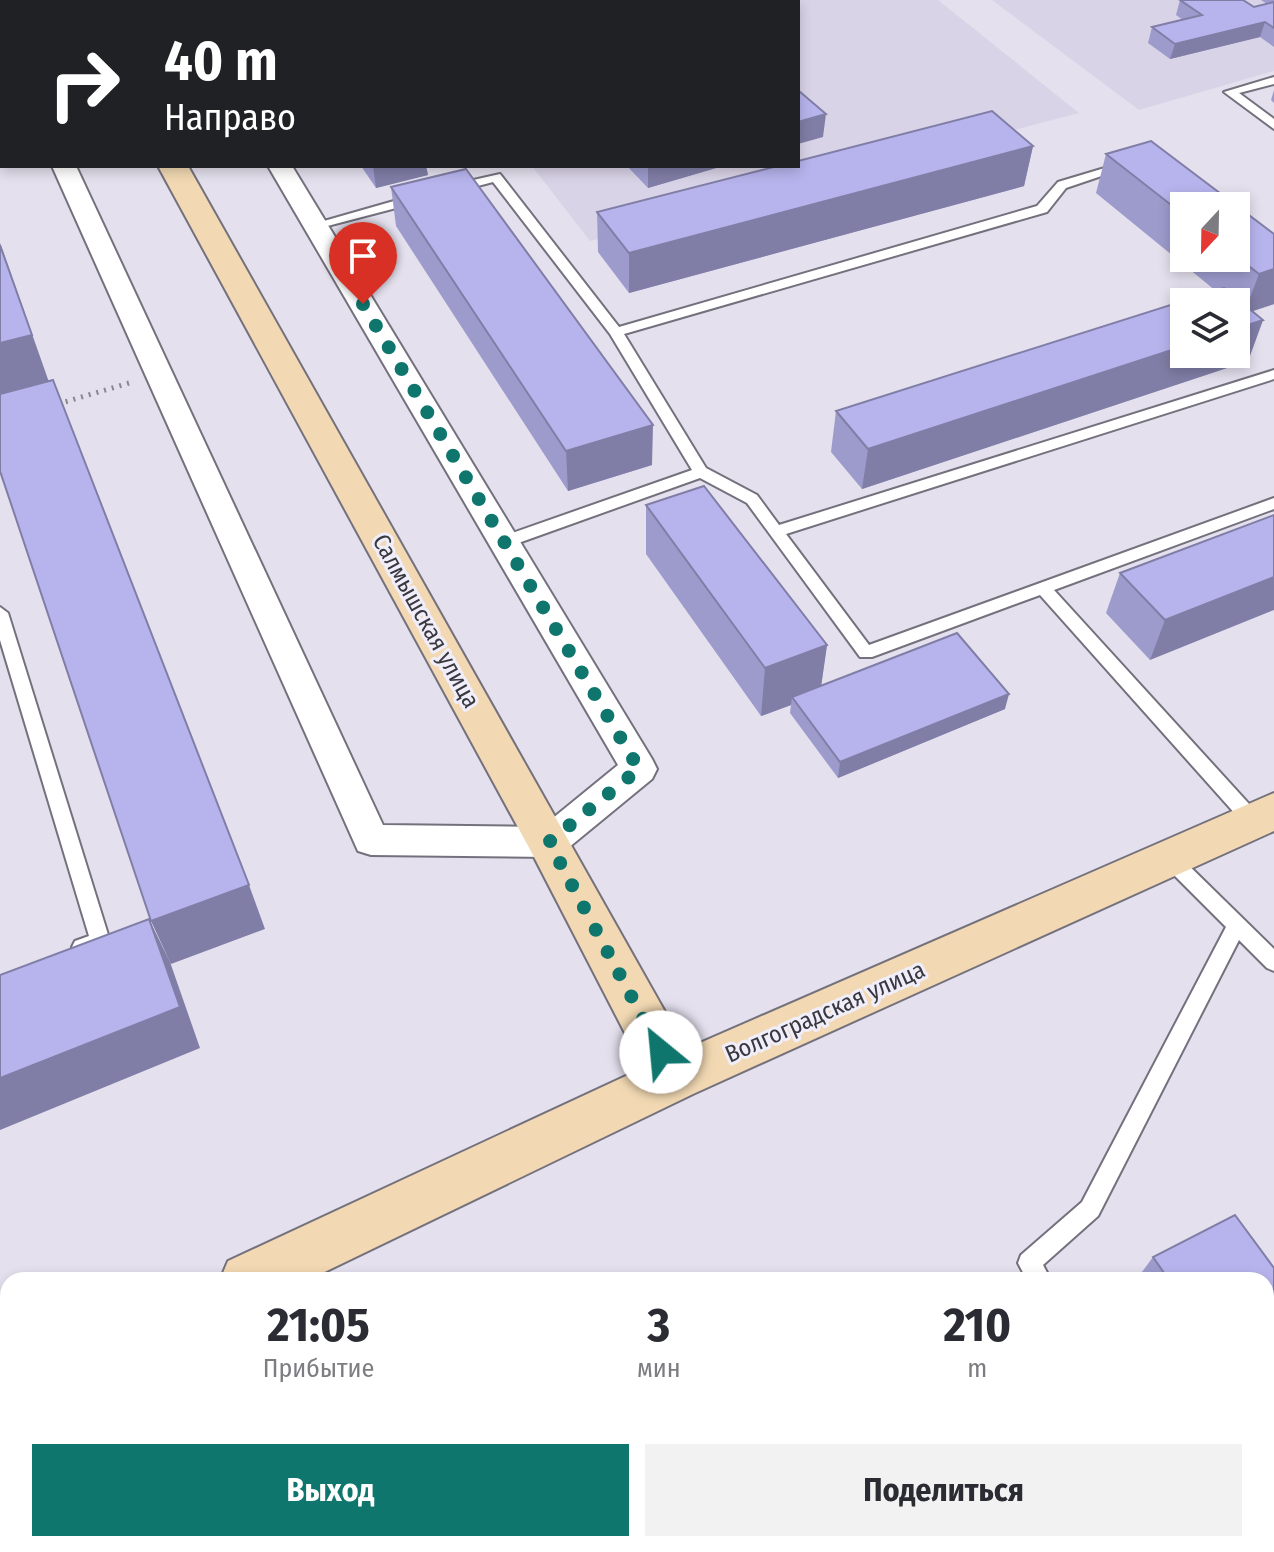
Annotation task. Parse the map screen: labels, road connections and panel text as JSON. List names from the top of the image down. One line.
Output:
{"streets":{"main road":["Салмышская улица","Волгоградская улица"]},"crossings":[["Салмышская улица","Волгоградская улица"]],"north":"bottom","page":{"turn":["40 m","Направо"],"eta":["21:05","Прибытие","3","мин","210","m"],"buttons":["Выход","Поделиться"]}}
